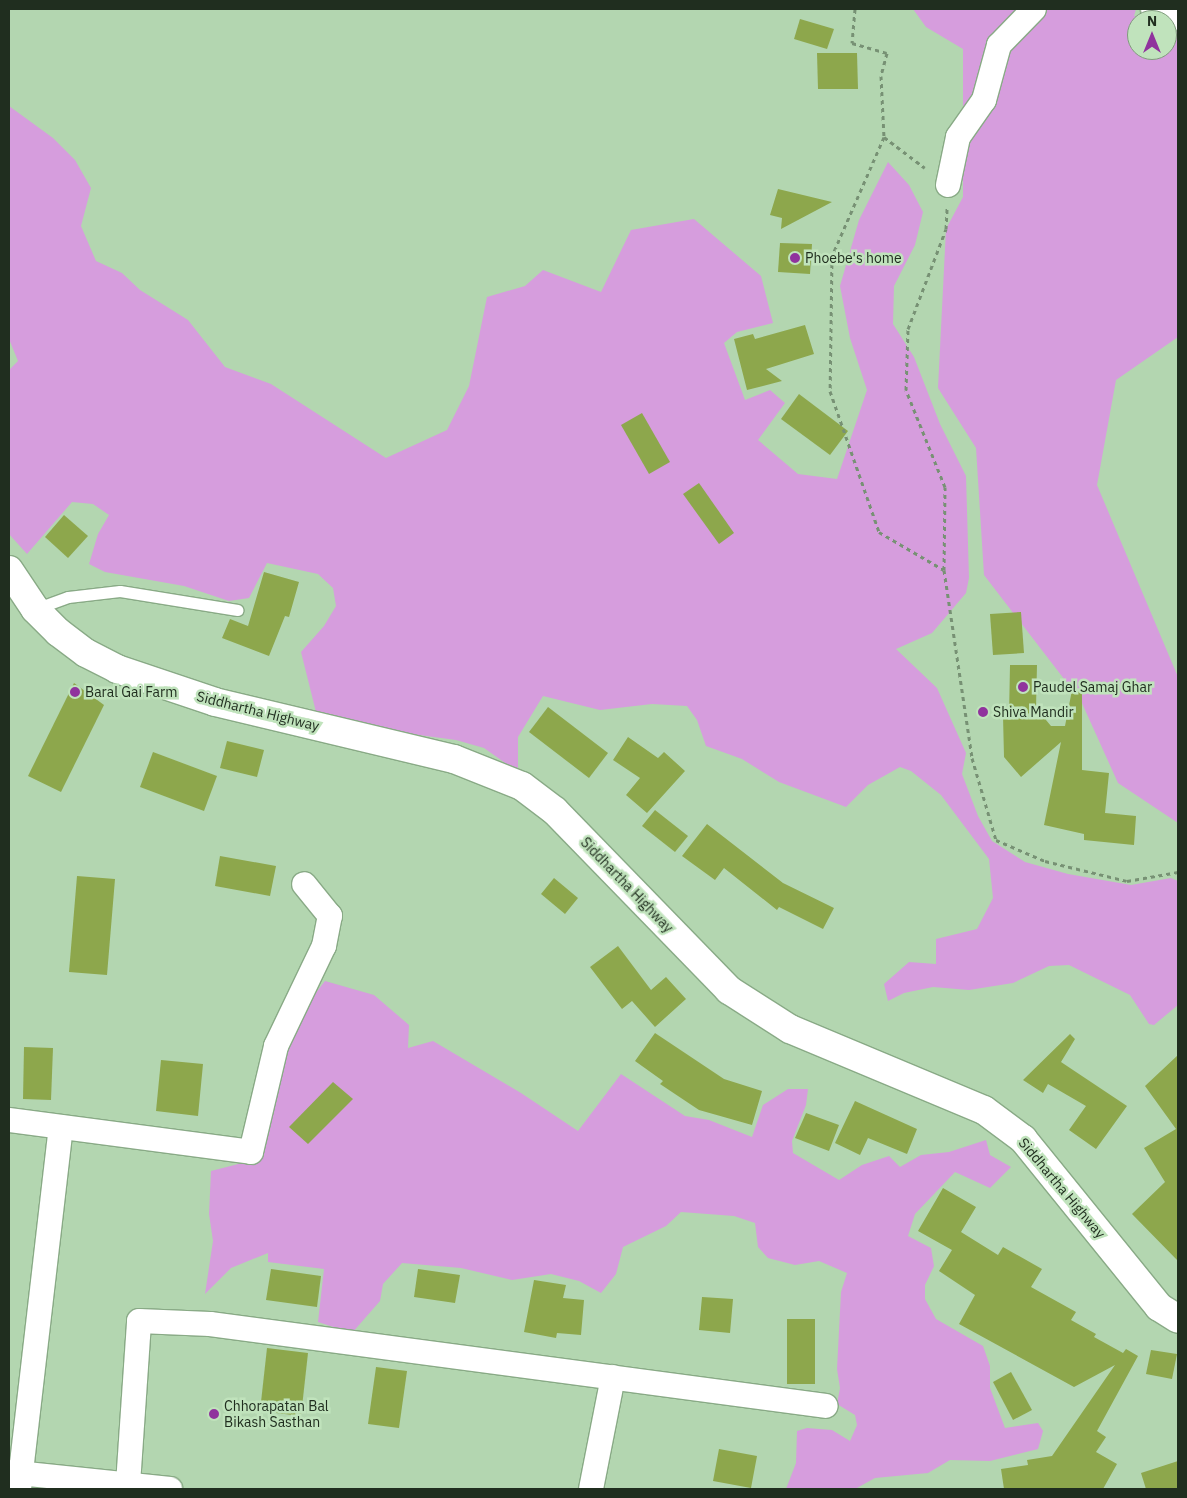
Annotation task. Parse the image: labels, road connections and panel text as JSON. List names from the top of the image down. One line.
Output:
{"streets":{"highway":["Siddhartha Highway"]},"places":["Phoebe's home","Paudel Samaj Ghar","Baral Gai Farm","Shiva Mandir","Chhorapatan Bal Bikash Sasthan"],"north":"top"}
